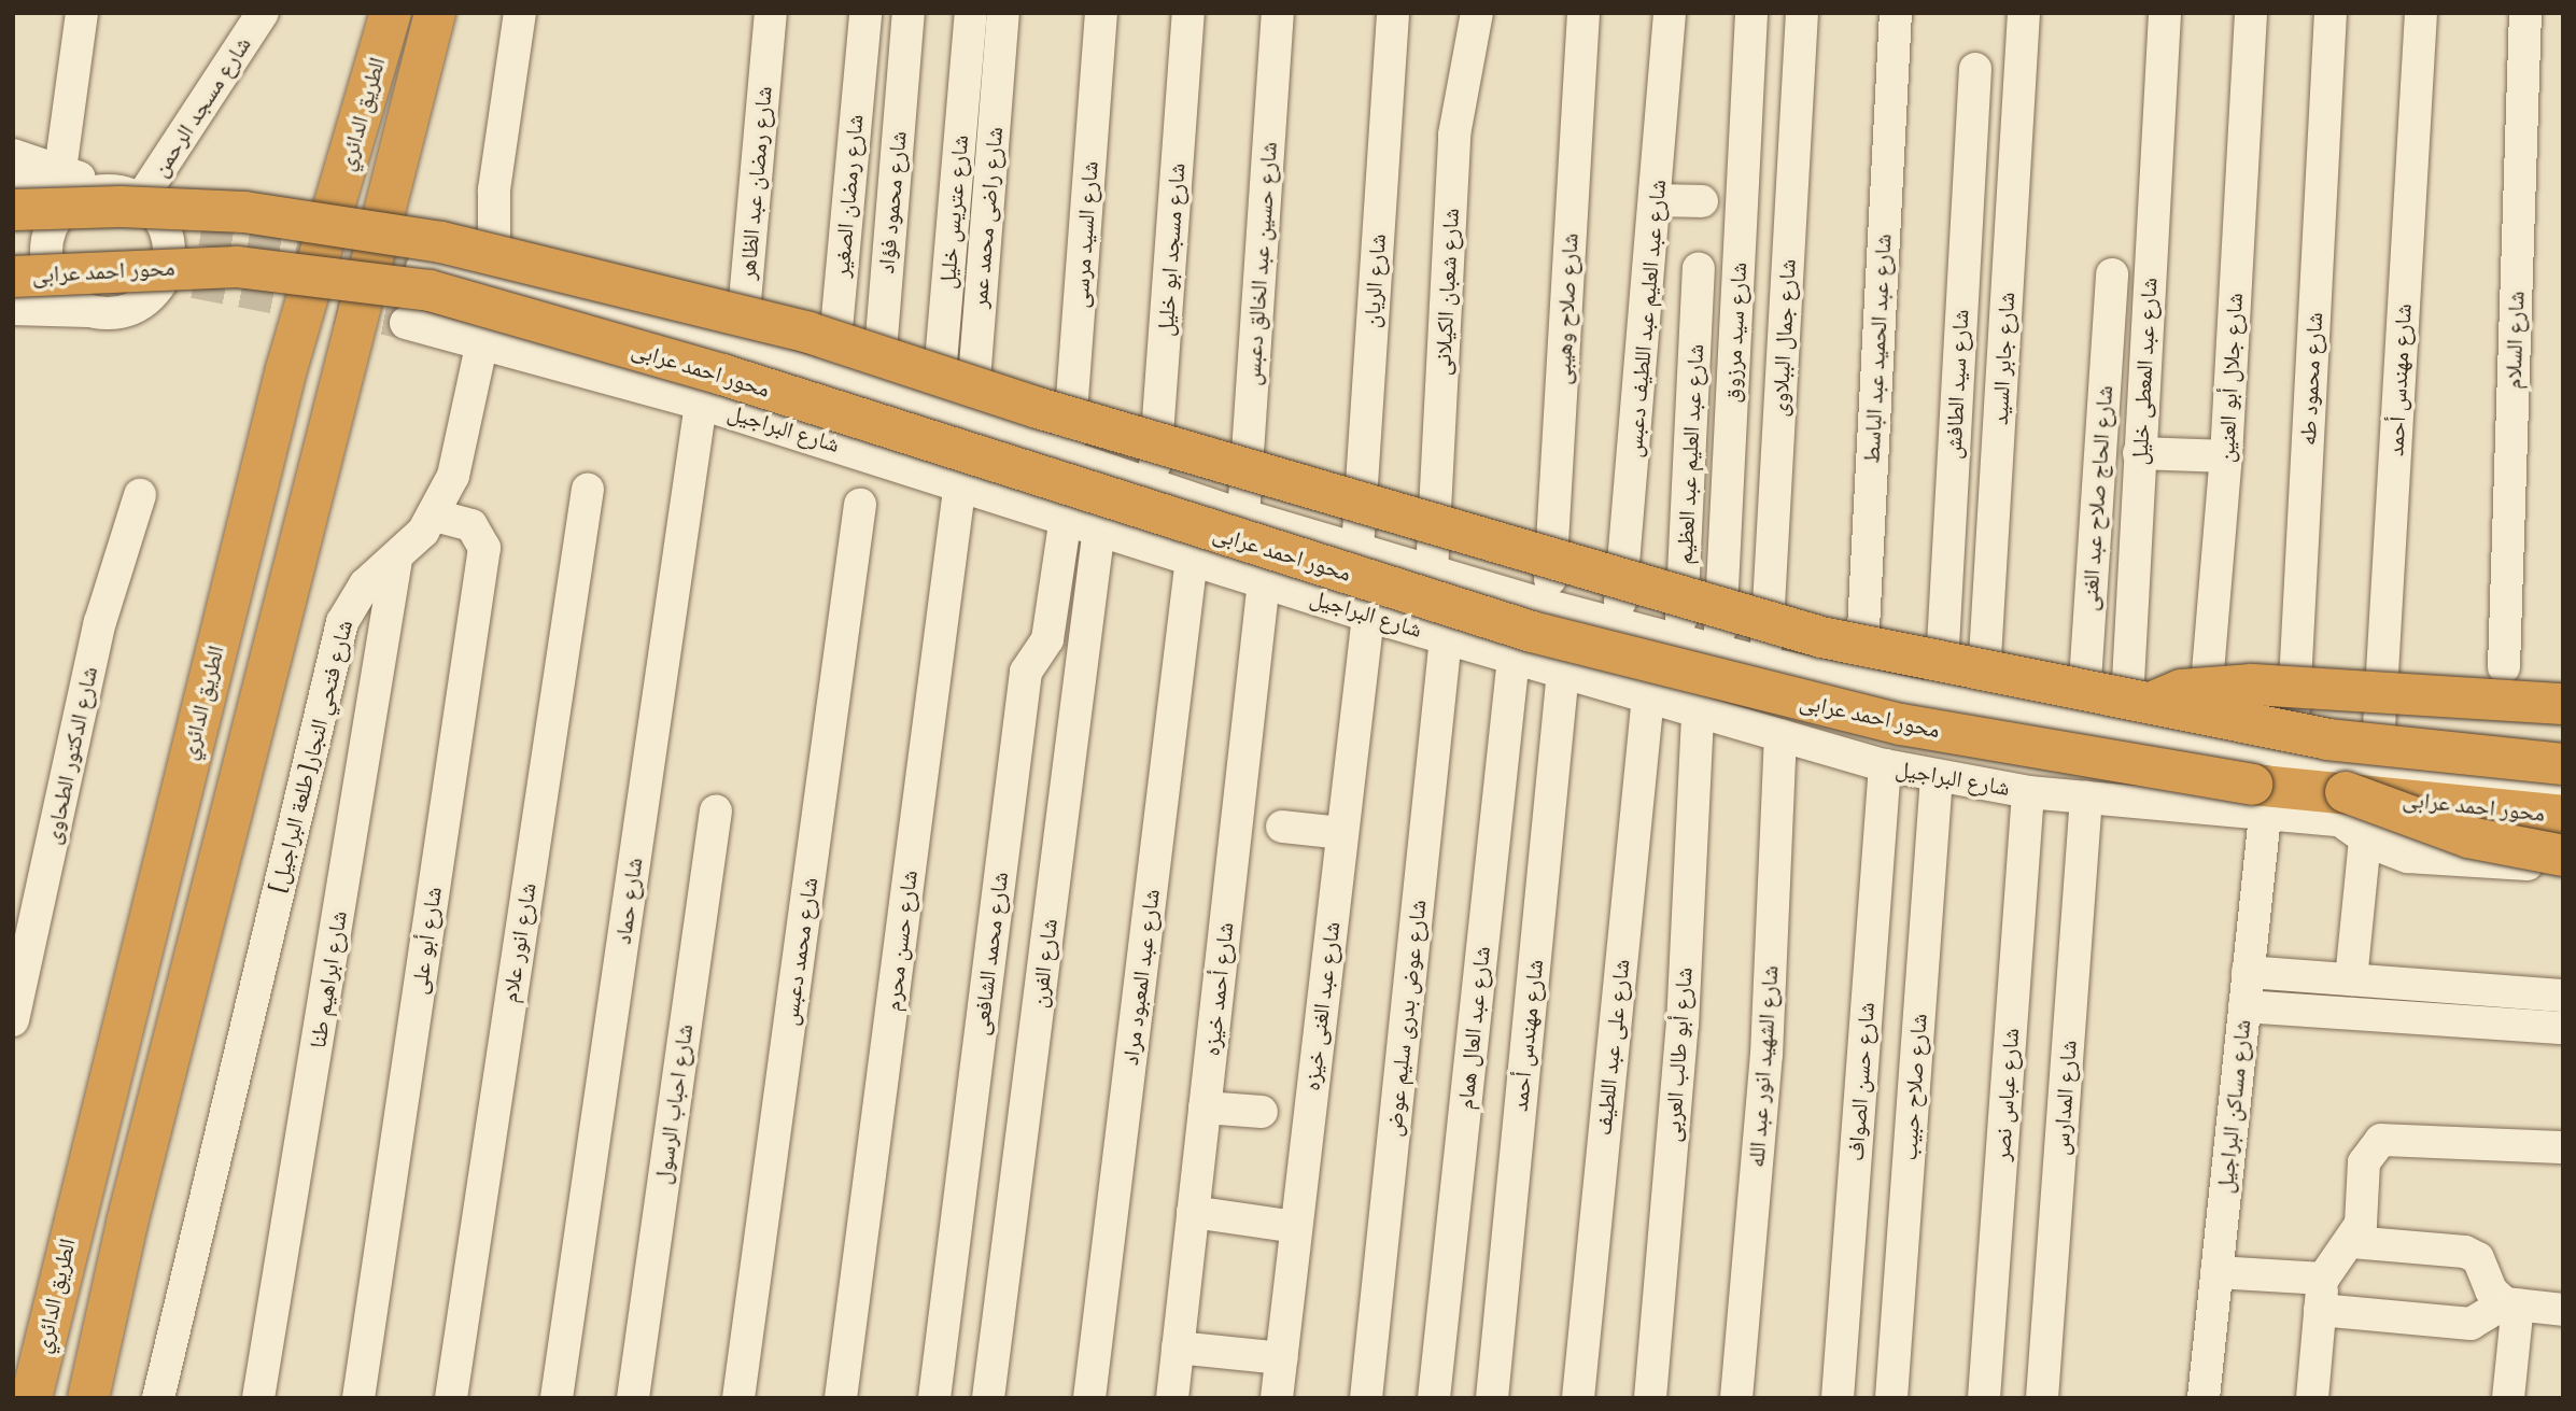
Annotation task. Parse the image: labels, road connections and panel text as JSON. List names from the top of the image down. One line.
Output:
{"streets":{"highway":["الطريق الدائري","محور احمد عرابى"],"street":["شارع مسجد الرحمن","شارع رمضان عبد الظاهر","شارع رمضان الصغير","شارع محمود فؤاد","شارع عتريس خليل","شارع راضى محمد عمر","شارع السيد مرسى","شارع مسجد ابو خليل","شارع حسين عبد الخالق دعبس","شارع الريان","شارع شعبان الكيلانى","شارع صلاح وهيبى","شارع عبد العليم عبد اللطيف دعبس","شارع سيد مرزوق","شارع جمال الببلاوى","شارع السلام","شارع عبد الحميد عبد الباسط","شارع جابر السيد","شارع عبد المعطى خليل","شارع جلال أبو العنين","شارع محمود طه","شارع مهندس أحمد","شارع سيد الطافش","شارع البراجيل","شارع عبد العليم عبد العظيم","شارع الحاج صلاح عبد الغنى","شارع الدكتور الطحاوى","شارع فتحي النجار[طلعة البراجيل]","شارع حماد","شارع أبو على","شارع حسن محرم","شارع انور علام","شارع محمد دعبس","شارع محمد الشافعى","شارع الفرن","شارع عبد المعبود مراد","شارع ابراهيم طنا","شارع أحمد خيزه","شارع عبد الغنى خيزه","شارع عوض بدرى سليم عوض","شارع عبد العال همام","شارع على عبد اللطيف","شارع أبو طالب العربى","شارع الشهيد انور عبد الله","شارع حسن الصواف","شارع صلاح حبيب","شارع عباس نصر","شارع المدارس","شارع احباب الرسول","شارع مساكن البراجيل"]},"crossings":[["محور احمد عرابى","شارع البراجيل"],["شارع سيد مرزوق","شارع البراجيل"],["شارع سيد مرزوق","شارع أبو طالب العربى"],["شارع جابر السيد","شارع البراجيل"],["شارع مهندس أحمد","شارع البراجيل"],["شارع البراجيل","شارع فتحي النجار[طلعة البراجيل]"],["شارع البراجيل","شارع حماد"],["شارع البراجيل","شارع حسن محرم"],["شارع البراجيل","شارع محمد الشافعى"],["شارع البراجيل","شارع الفرن"],["شارع البراجيل","شارع عبد المعبود مراد"],["شارع البراجيل","شارع أحمد خيزه"],["شارع البراجيل","شارع عبد الغنى خيزه"],["شارع البراجيل","شارع عوض بدرى سليم عوض"],["شارع البراجيل","شارع عبد العال همام"],["شارع البراجيل","شارع على عبد اللطيف"],["شارع البراجيل","شارع أبو طالب العربى"],["شارع البراجيل","شارع الشهيد انور عبد الله"],["شارع البراجيل","شارع حسن الصواف"],["شارع البراجيل","شارع صلاح حبيب"],["شارع البراجيل","شارع عباس نصر"],["شارع البراجيل","شارع المدارس"],["شارع البراجيل","شارع مساكن البراجيل"],["شارع فتحي النجار[طلعة البراجيل]","شارع أبو على"],["شارع فتحي النجار[طلعة البراجيل]","شارع ابراهيم طنا"]]}
